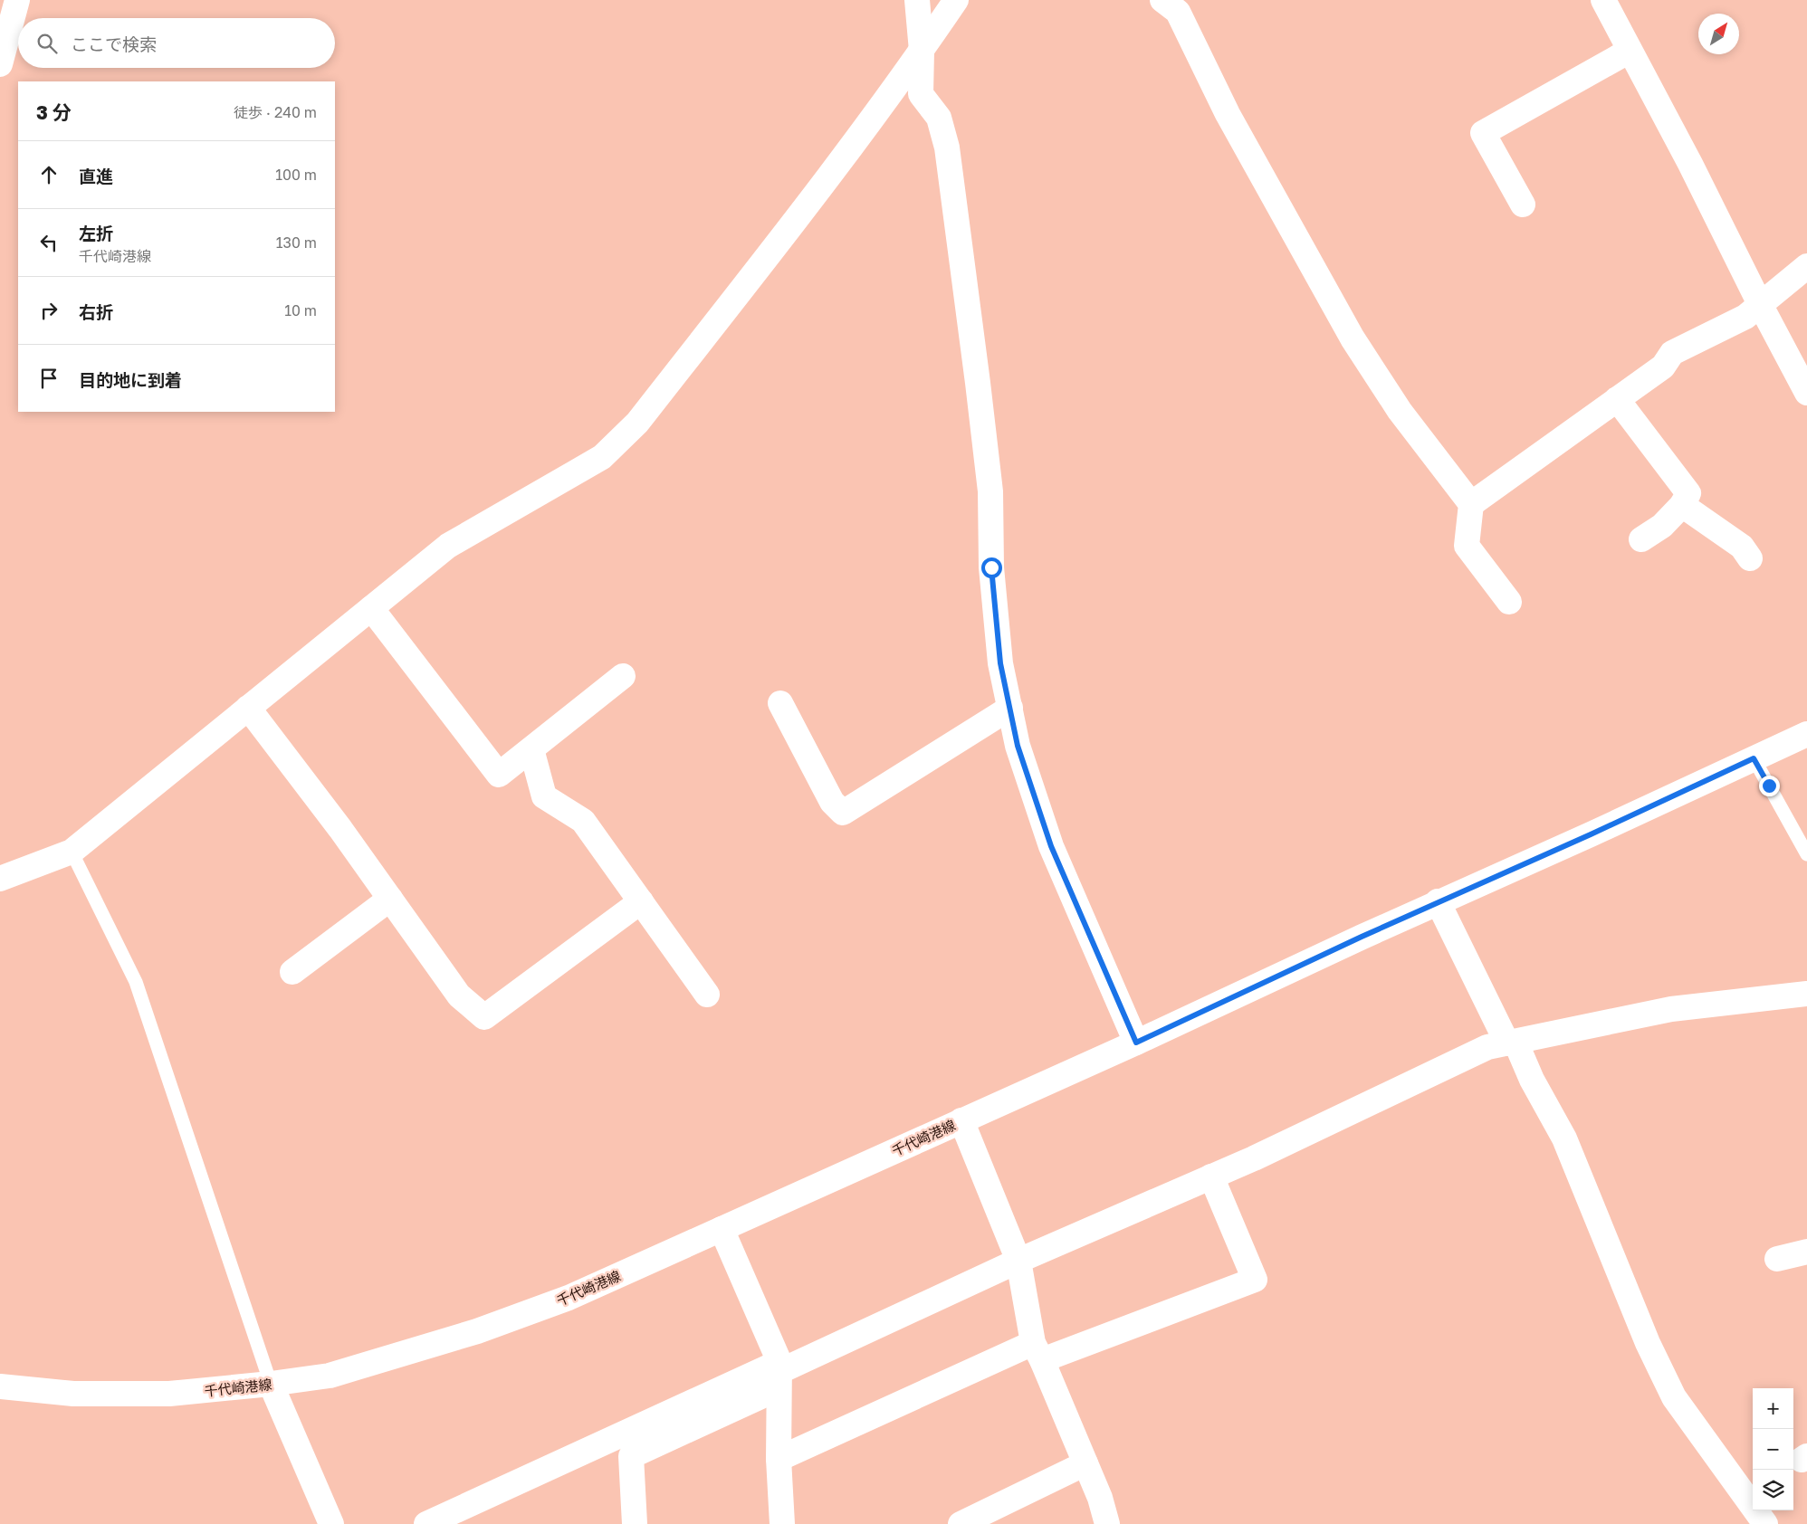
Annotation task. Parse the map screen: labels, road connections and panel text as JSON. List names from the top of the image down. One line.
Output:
{"streets":{"street":["千代崎港線"]},"north":"top right","page":{"search":"ここで検索","heading":["3 分","徒歩 · 240 m"],"list":[["直進","100 m"],["左折","千代崎港線","130 m"],["右折","10 m"],"目的地に到着"],"map_buttons":["+","−"]}}
